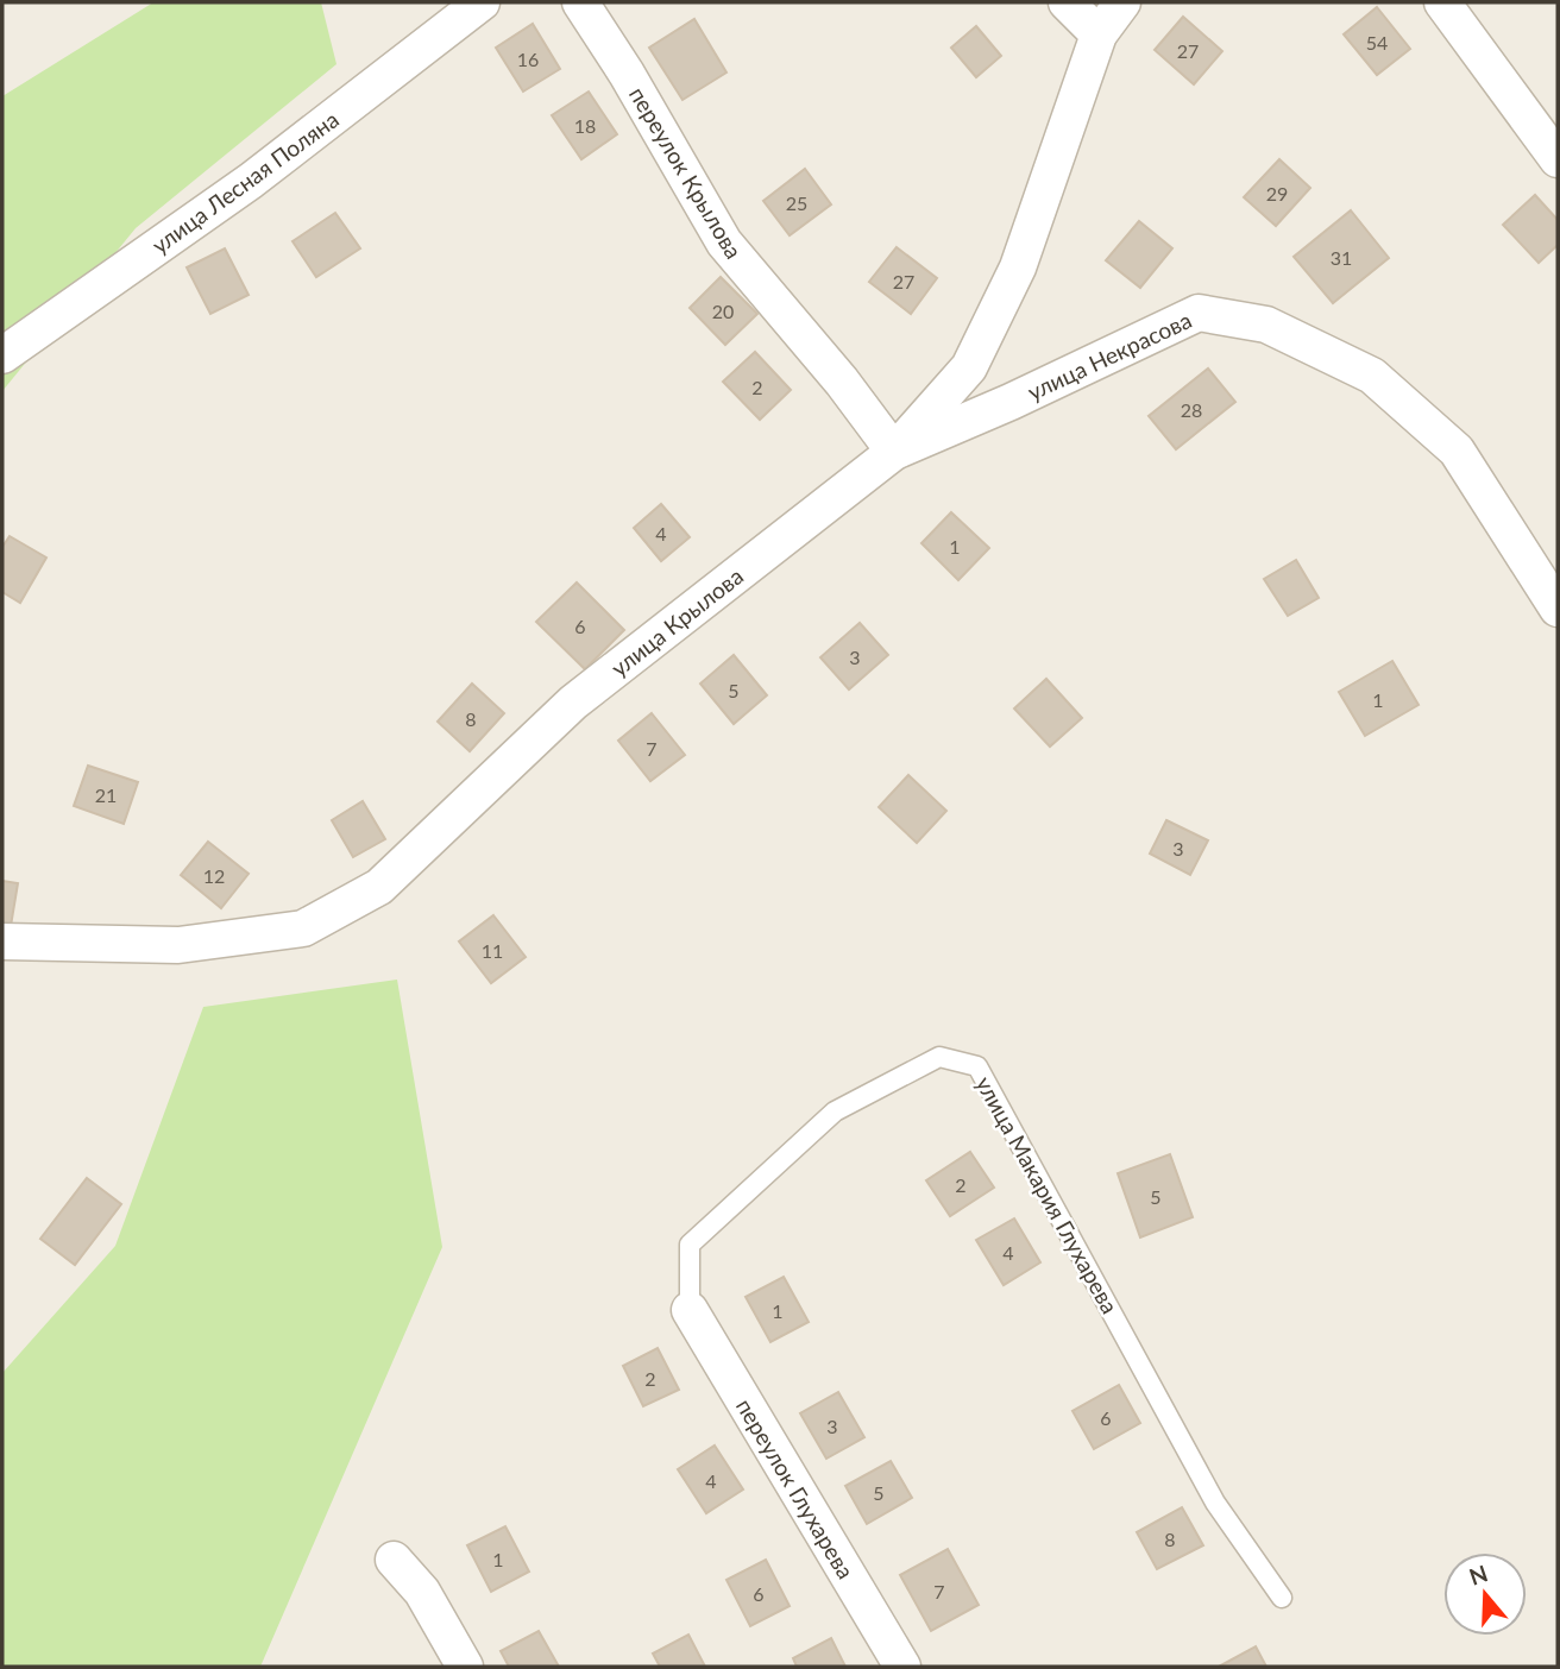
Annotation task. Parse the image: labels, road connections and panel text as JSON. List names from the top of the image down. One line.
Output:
{"streets":{"street":["переулок Крылова","улица Лесная Поляна","улица Некрасова","улица Крылова","переулок Глухарева"],"lane":["улица Макария Глухарева"]},"crossings":[["переулок Крылова","улица Некрасова"],["переулок Крылова","улица Крылова"],["улица Некрасова","улица Крылова"],["улица Макария Глухарева","переулок Глухарева"]],"house_numbers":["54","27","16","18","29","25","31","27","20","2","28","4","1","6","3","5","1","8","7","21","3","12","11","2","5","4","1","2","6","3","4","5","8","1","7","6"],"north":"top"}
